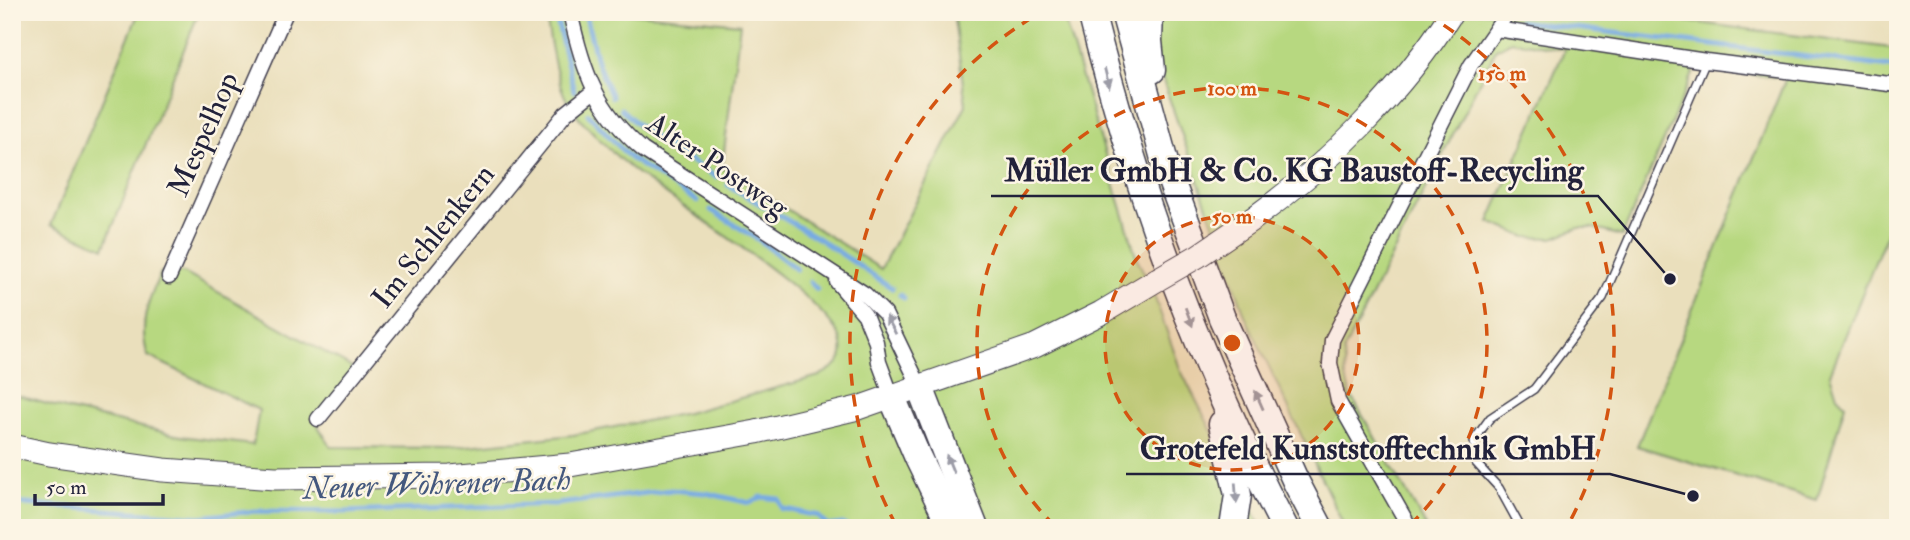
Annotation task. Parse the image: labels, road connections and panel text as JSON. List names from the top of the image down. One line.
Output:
{"streets":{"street":["Mespelhop","Alter Postweg","Im Schlenkern"]},"crossings":[["Alter Postweg","Im Schlenkern"]],"water":["Neuer Wöhrener Bach"],"places":["Müller GmbH & Co. KG Baustoff-Recycling","Grotefeld Kunststofftechnik GmbH"],"scale_bar":"50 m","rings":["150 m","100 m","50 m"]}
